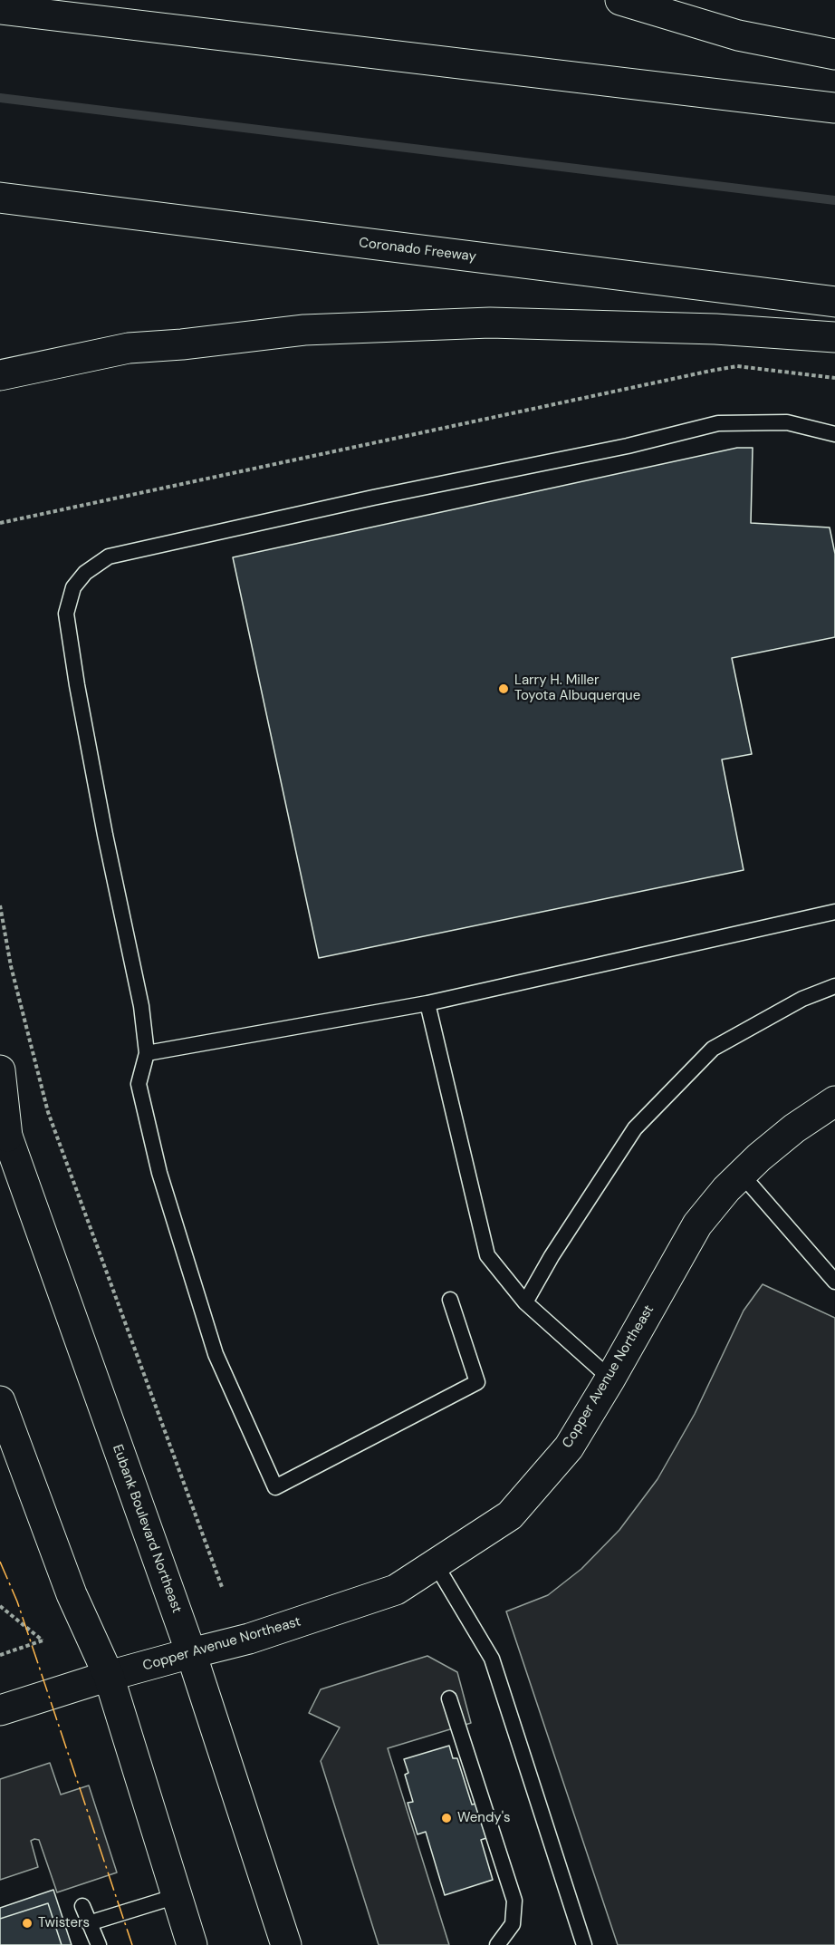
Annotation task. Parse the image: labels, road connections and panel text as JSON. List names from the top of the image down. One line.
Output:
{"streets":{"main road":["Coronado Freeway","Copper Avenue Northeast","Eubank Boulevard Northeast"]},"crossings":[["Copper Avenue Northeast","Eubank Boulevard Northeast"]],"places":["Larry H. Miller Toyota Albuquerque","Wendy's","Twisters"]}
